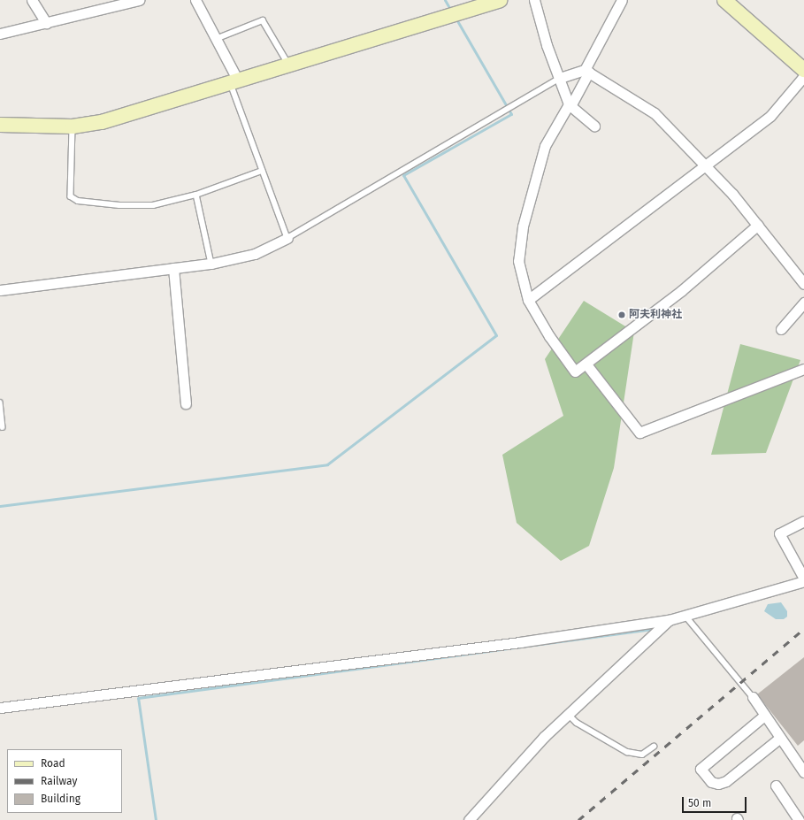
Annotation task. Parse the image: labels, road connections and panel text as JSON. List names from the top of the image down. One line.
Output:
{"places":["阿夫利神社"],"legend":["Road","Railway","Building"],"scale_bar":"50 m"}
